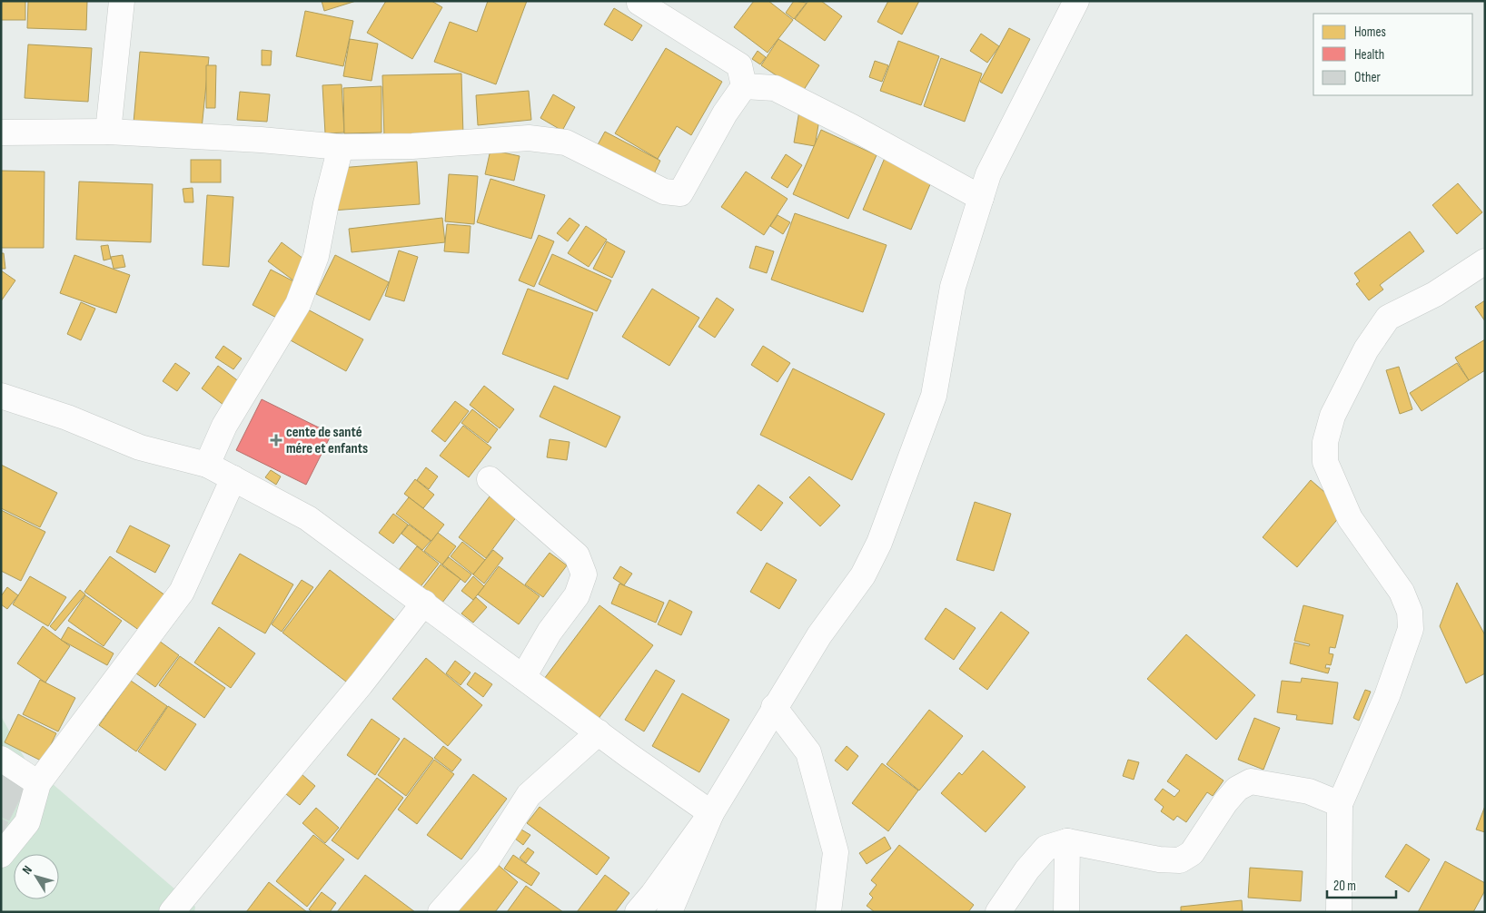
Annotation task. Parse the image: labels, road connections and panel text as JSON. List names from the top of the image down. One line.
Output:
{"places":{"health":["cente de santé mére et enfants"]},"legend":["Homes","Health","Other"],"scale_bar":"20 m","north":"top left"}
